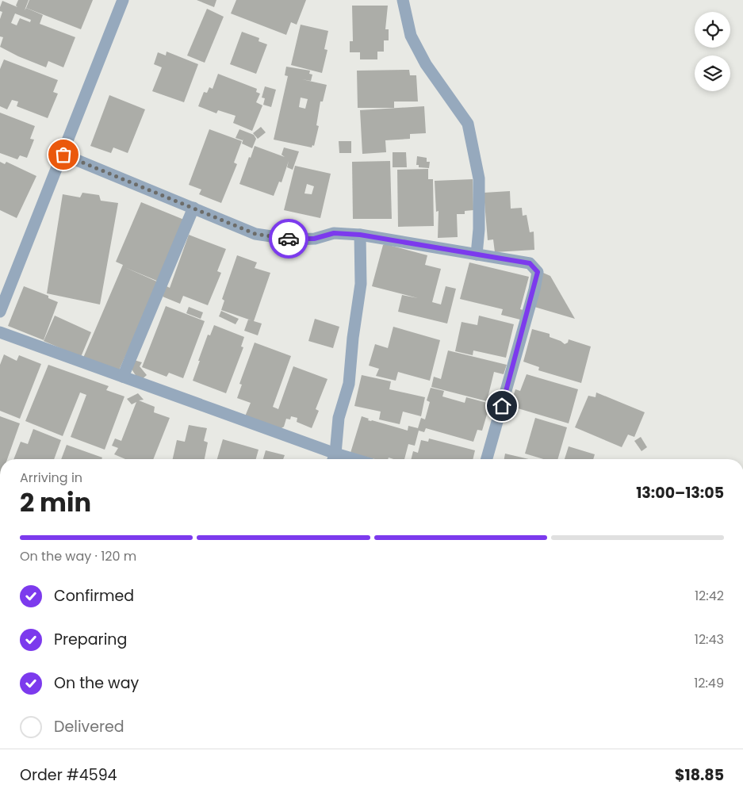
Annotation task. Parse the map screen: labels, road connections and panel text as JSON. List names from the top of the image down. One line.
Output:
{"page":{"heading":["2 min","Arriving in","13:00–13:05"],"panel":["Order #4594","$18.85"],"bar":"On the way · 120 m","list":[["Confirmed","12:42"],["Preparing","12:43"],["On the way","12:49"],"Delivered"]}}
